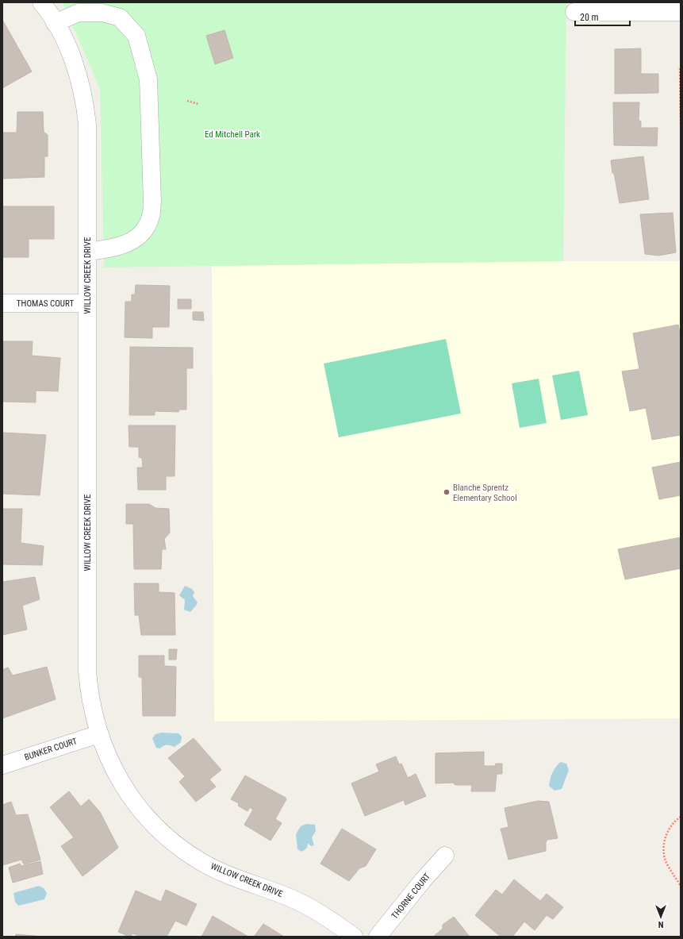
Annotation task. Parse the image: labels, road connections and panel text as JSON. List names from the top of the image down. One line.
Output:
{"streets":{"street":["WILLOW CREEK DRIVE","THOMAS COURT","BUNKER COURT","THORNE COURT"]},"crossings":[["WILLOW CREEK DRIVE","THOMAS COURT"],["WILLOW CREEK DRIVE","BUNKER COURT"]],"parks":["Ed Mitchell Park"],"places":["Blanche Sprentz Elementary School"],"scale_bar":"20 m","north":"bottom"}
